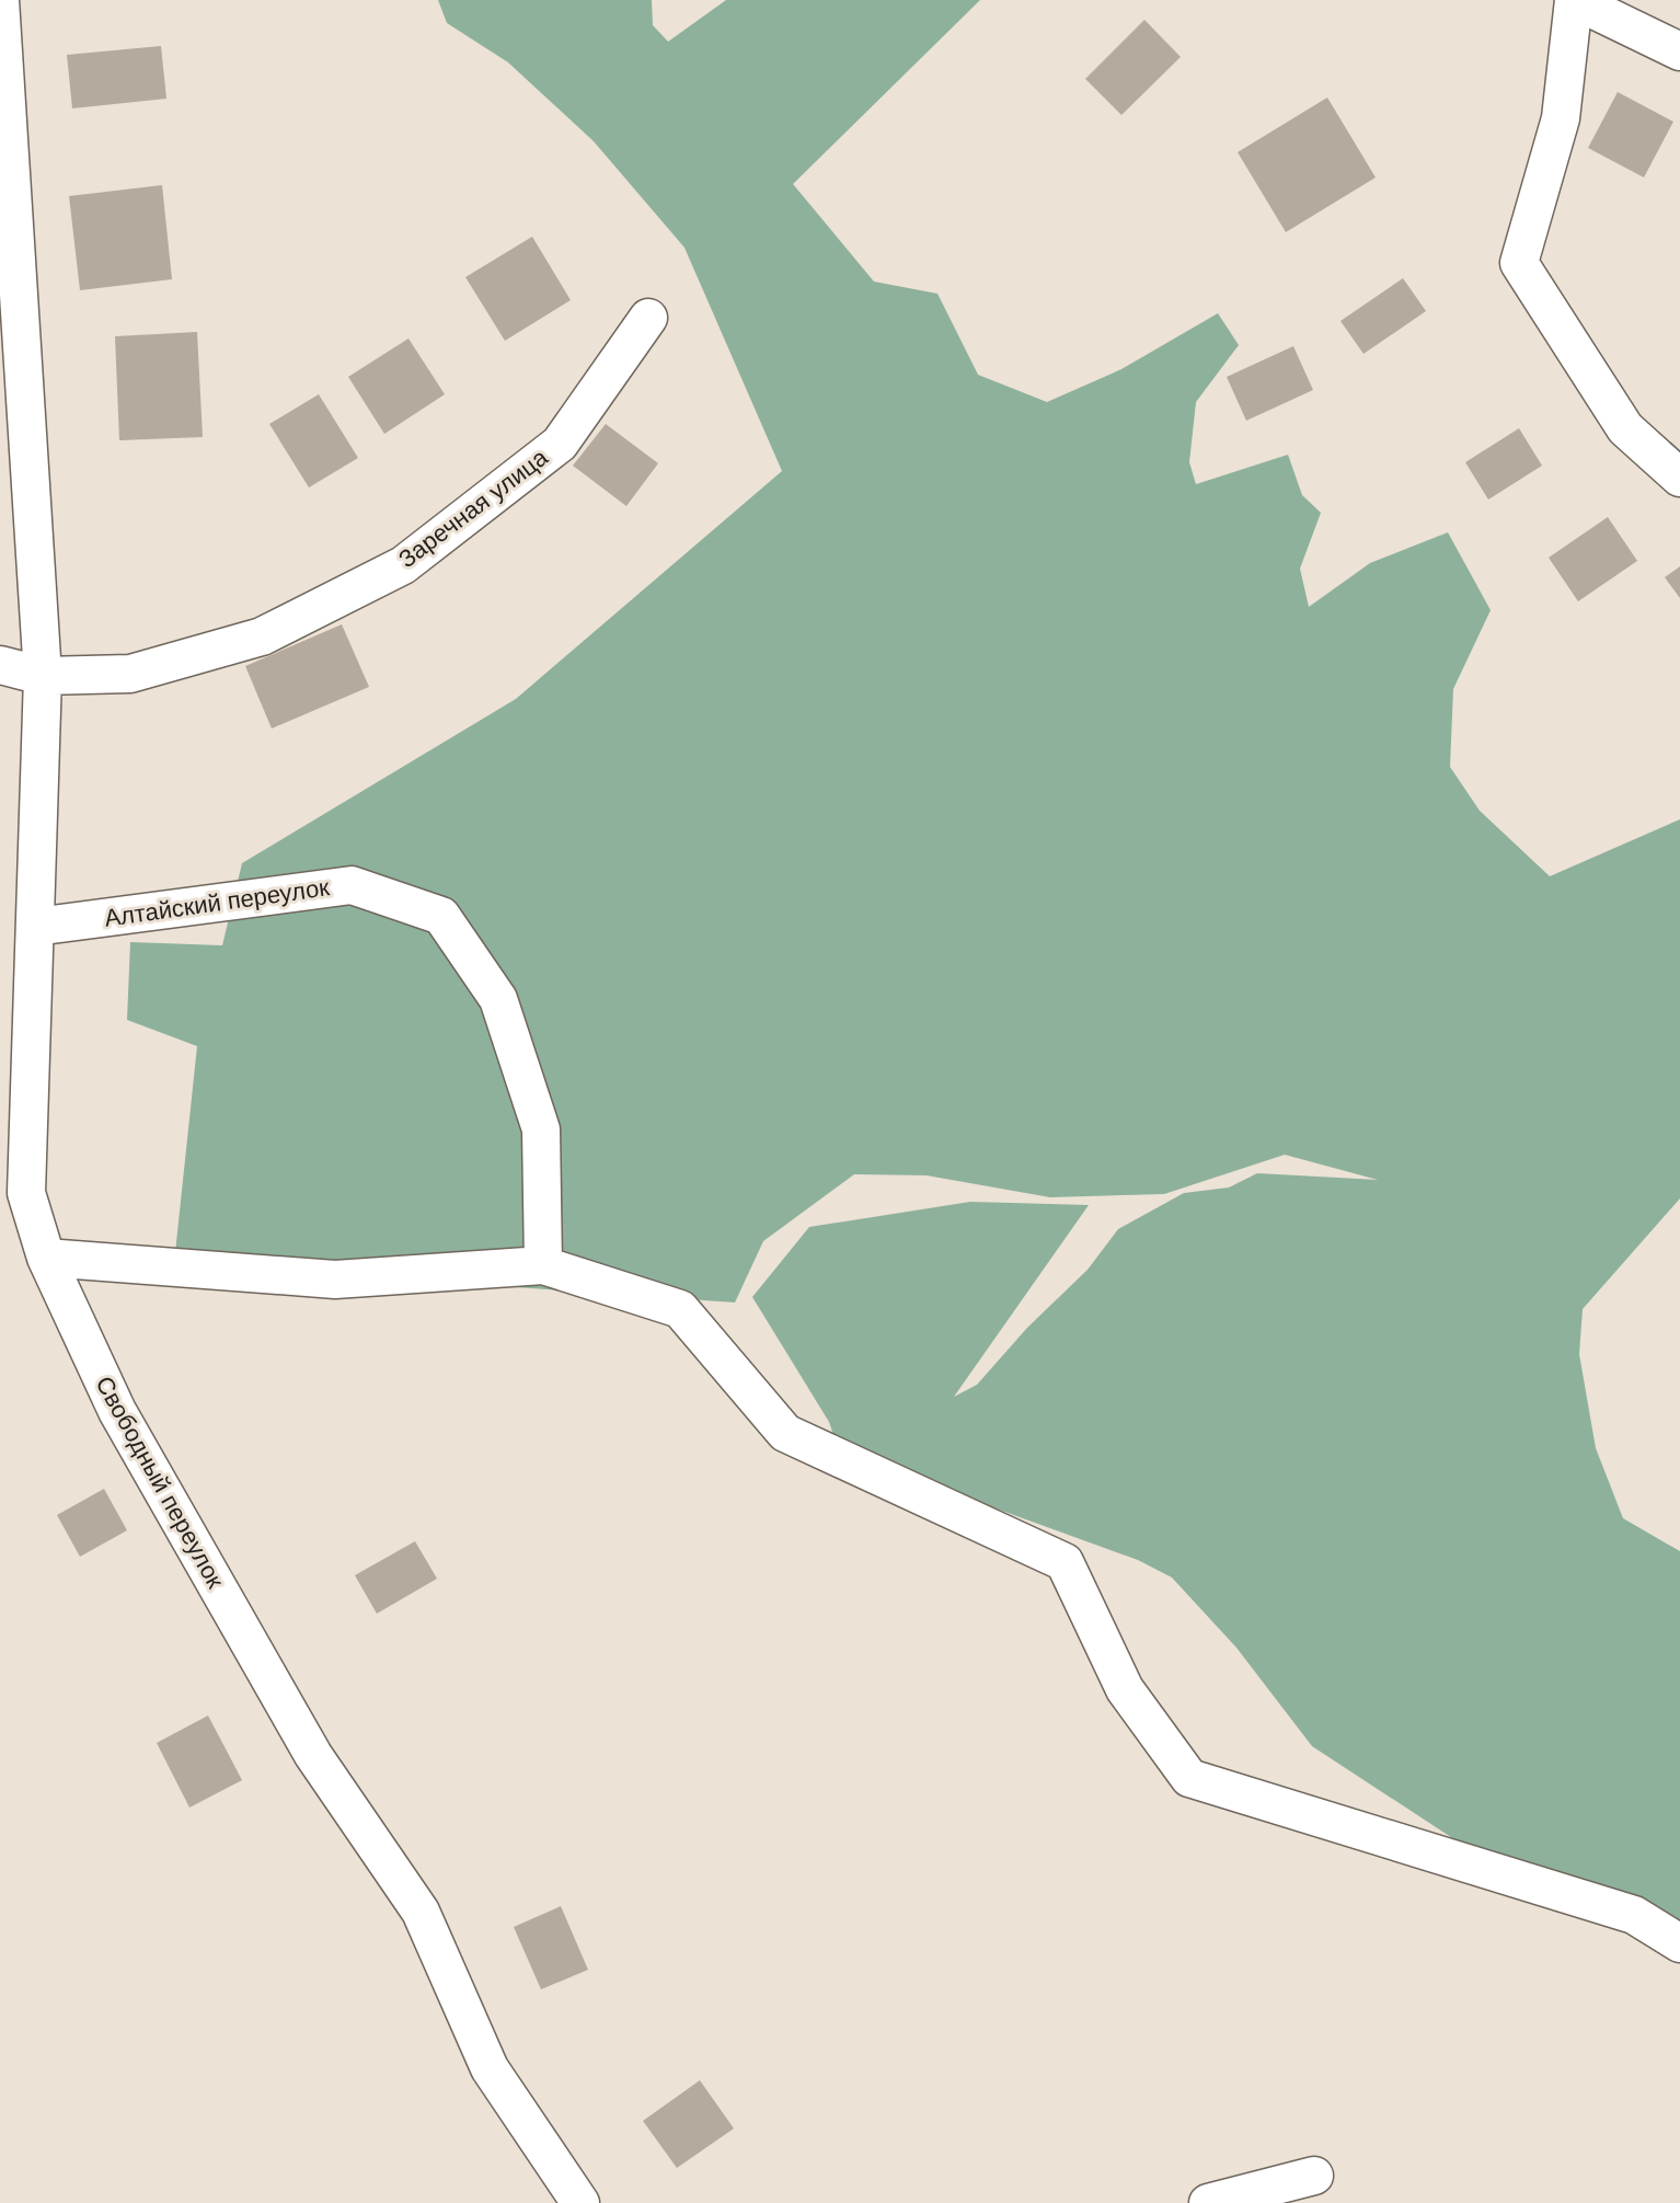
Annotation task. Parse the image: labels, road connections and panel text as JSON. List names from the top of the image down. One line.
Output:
{"streets":{"street":["Заречная улица","Алтайский переулок","Свободный переулок"]},"crossings":[["Заречная улица","Свободный переулок"],["Алтайский переулок","Свободный переулок"]]}
